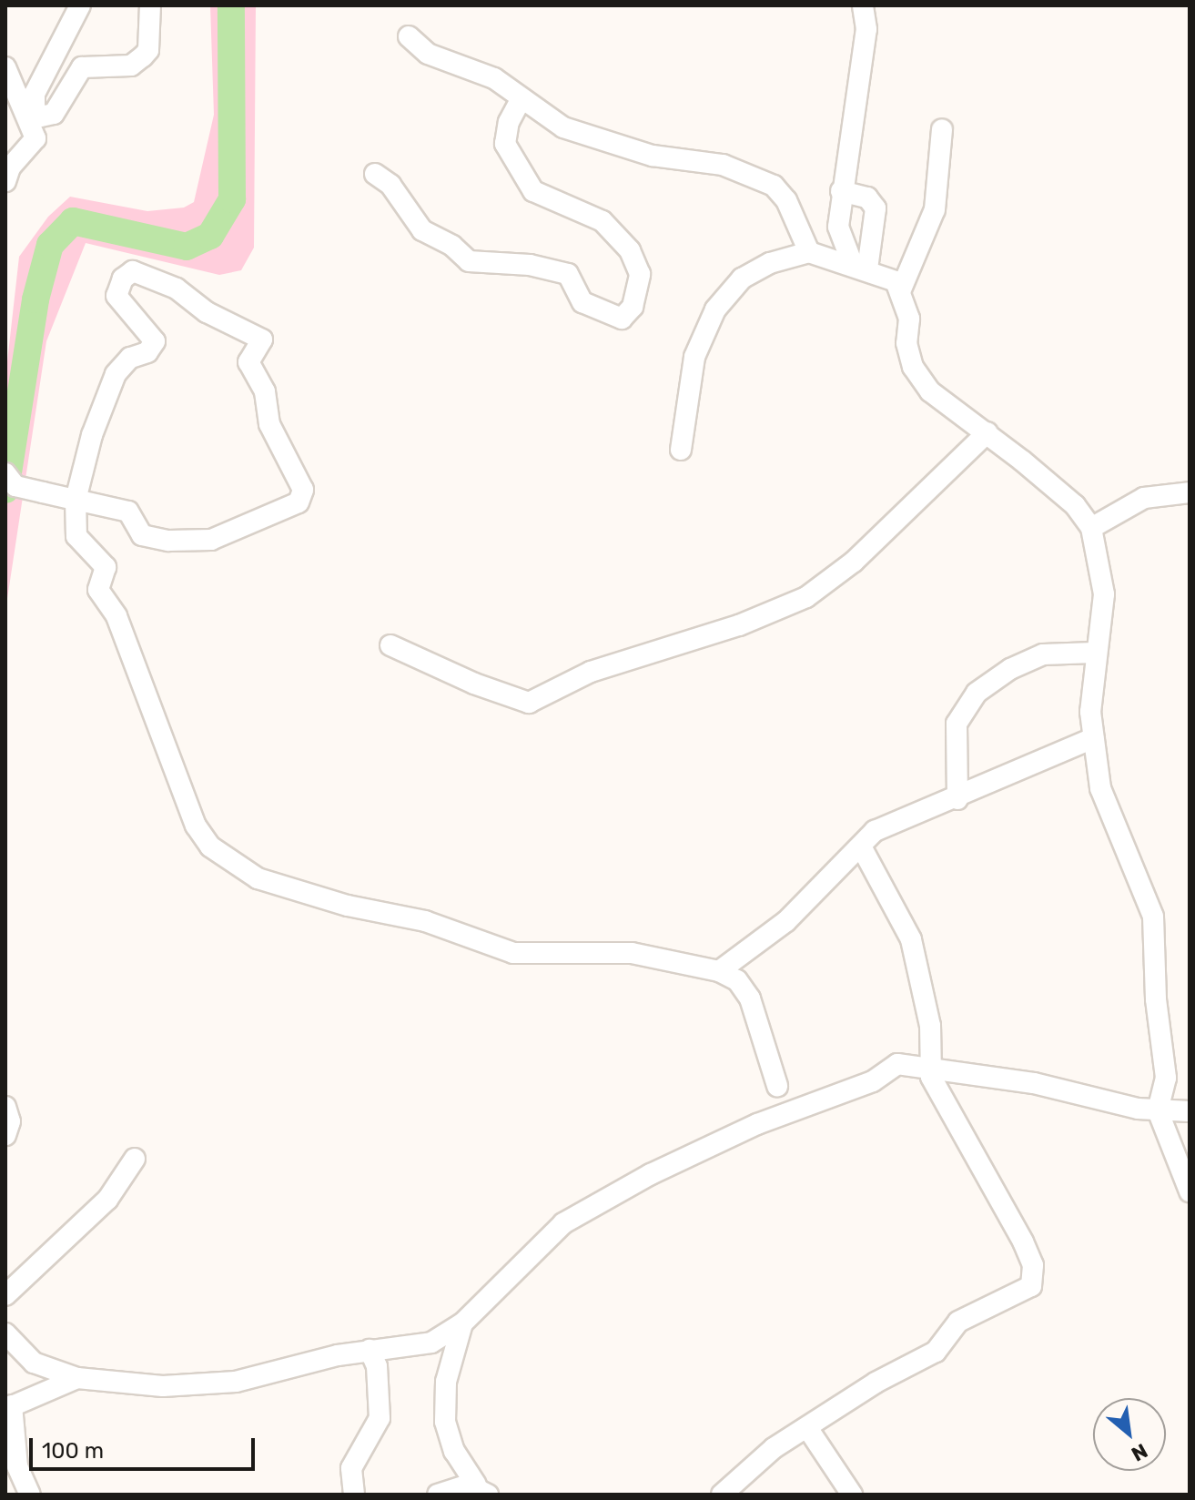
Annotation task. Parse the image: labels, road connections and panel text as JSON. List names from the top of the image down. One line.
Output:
{"scale_bar":"100 m","north":"bottom right"}
